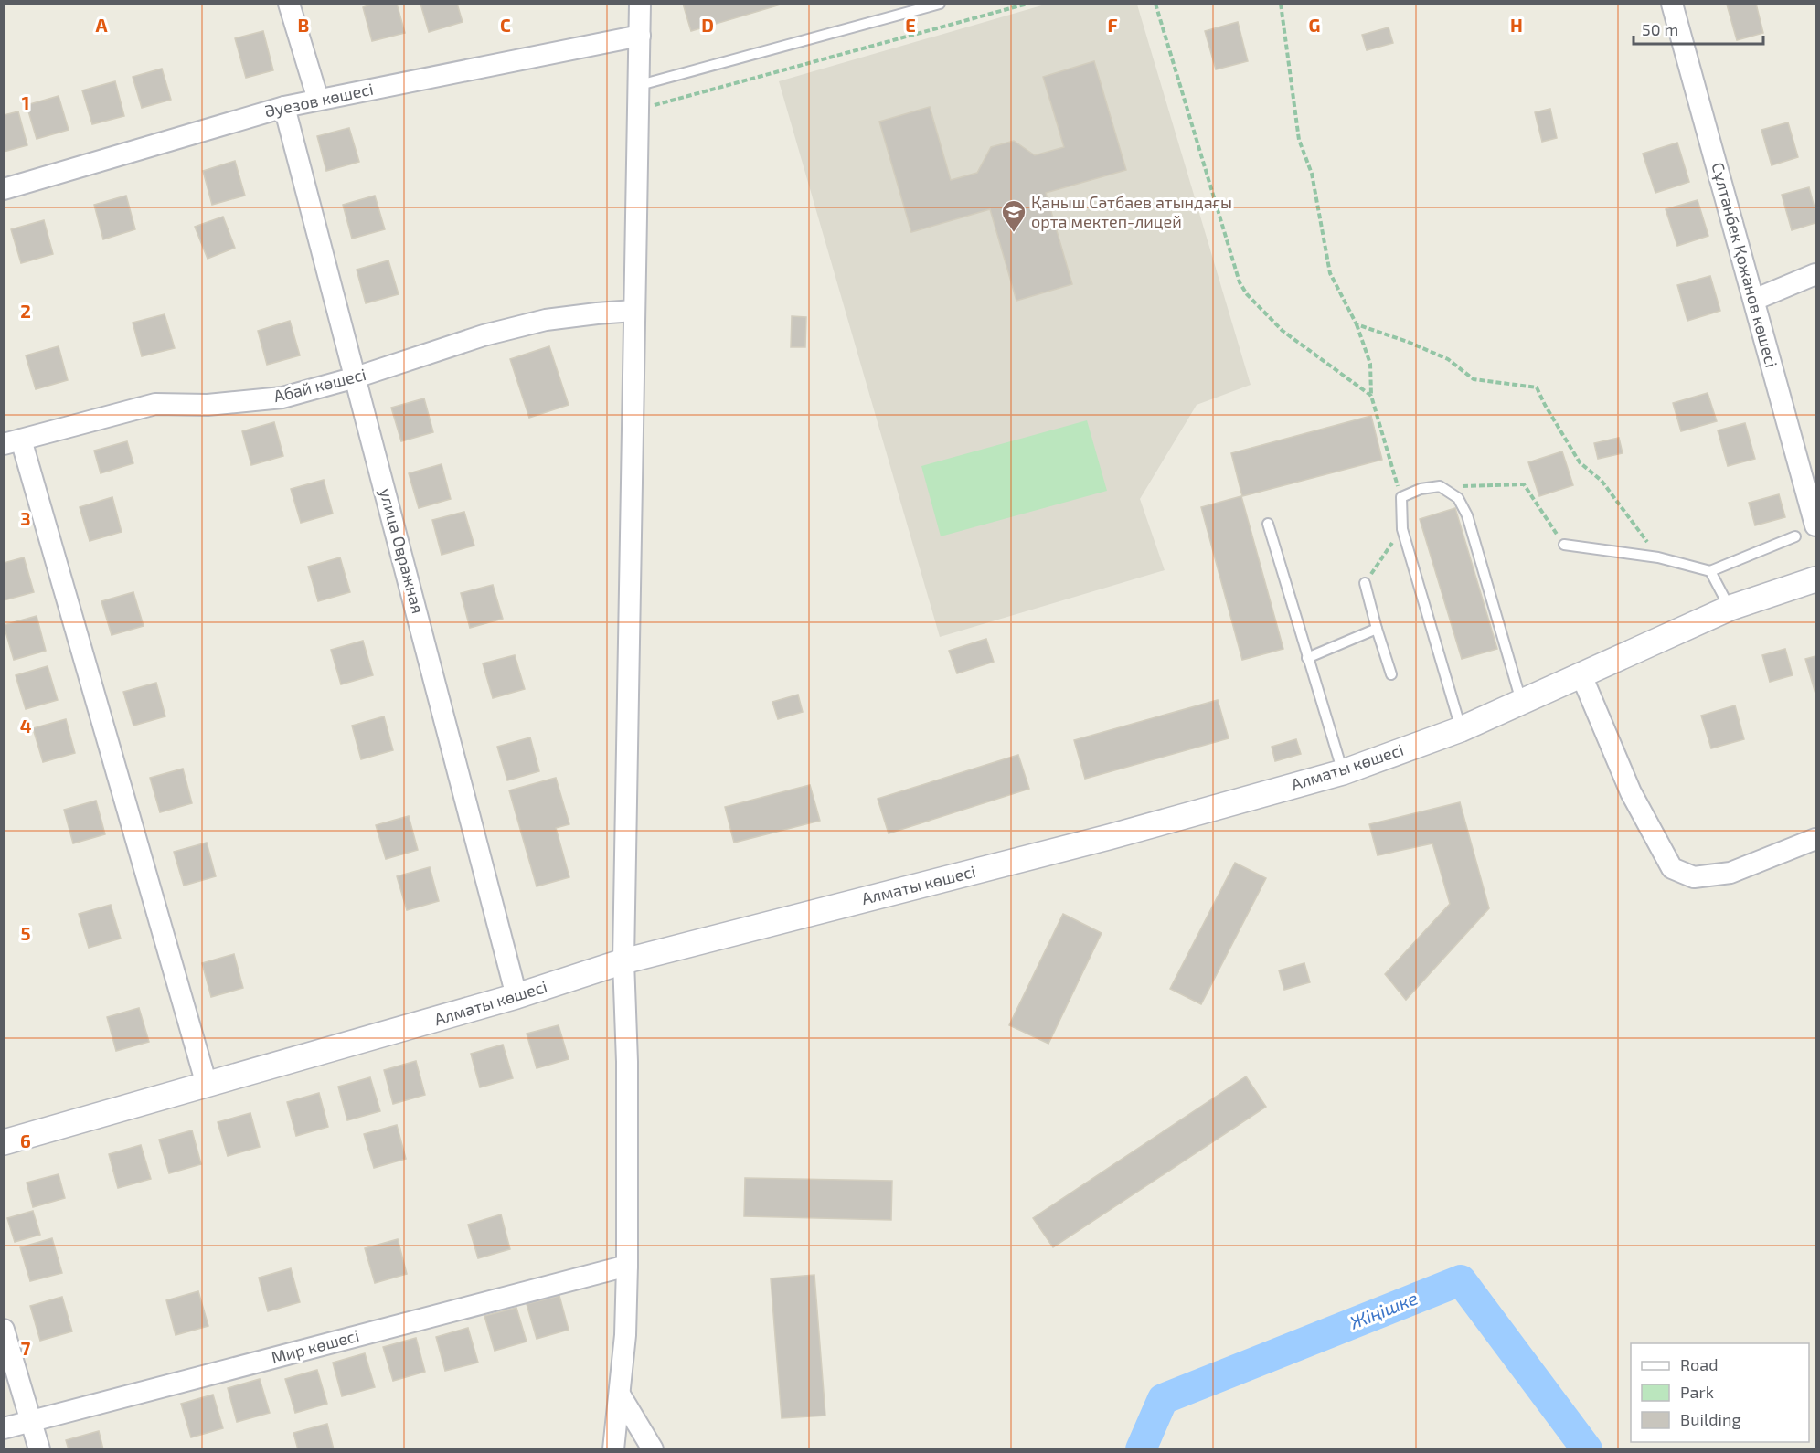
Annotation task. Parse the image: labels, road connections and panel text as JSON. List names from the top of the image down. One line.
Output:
{"streets":{"street":["Әуезов көшесі","Сұлтанбек Қожанов көшесі","Абай көшесі","улица Овражная","Алматы көшесі","Мир көшесі"]},"crossings":[["Әуезов көшесі","улица Овражная"],["Абай көшесі","улица Овражная"],["улица Овражная","Алматы көшесі"]],"water":["Жіңішке"],"places":{"school or university":["Қаныш Сәтбаев атындағы орта мектеп-лицей"]},"legend":["Road","Park","Building"],"scale_bar":"50 m","grid":{"columns":["A","B","C","D","E","F","G","H"],"rows":["1","2","3","4","5","6","7"]}}
